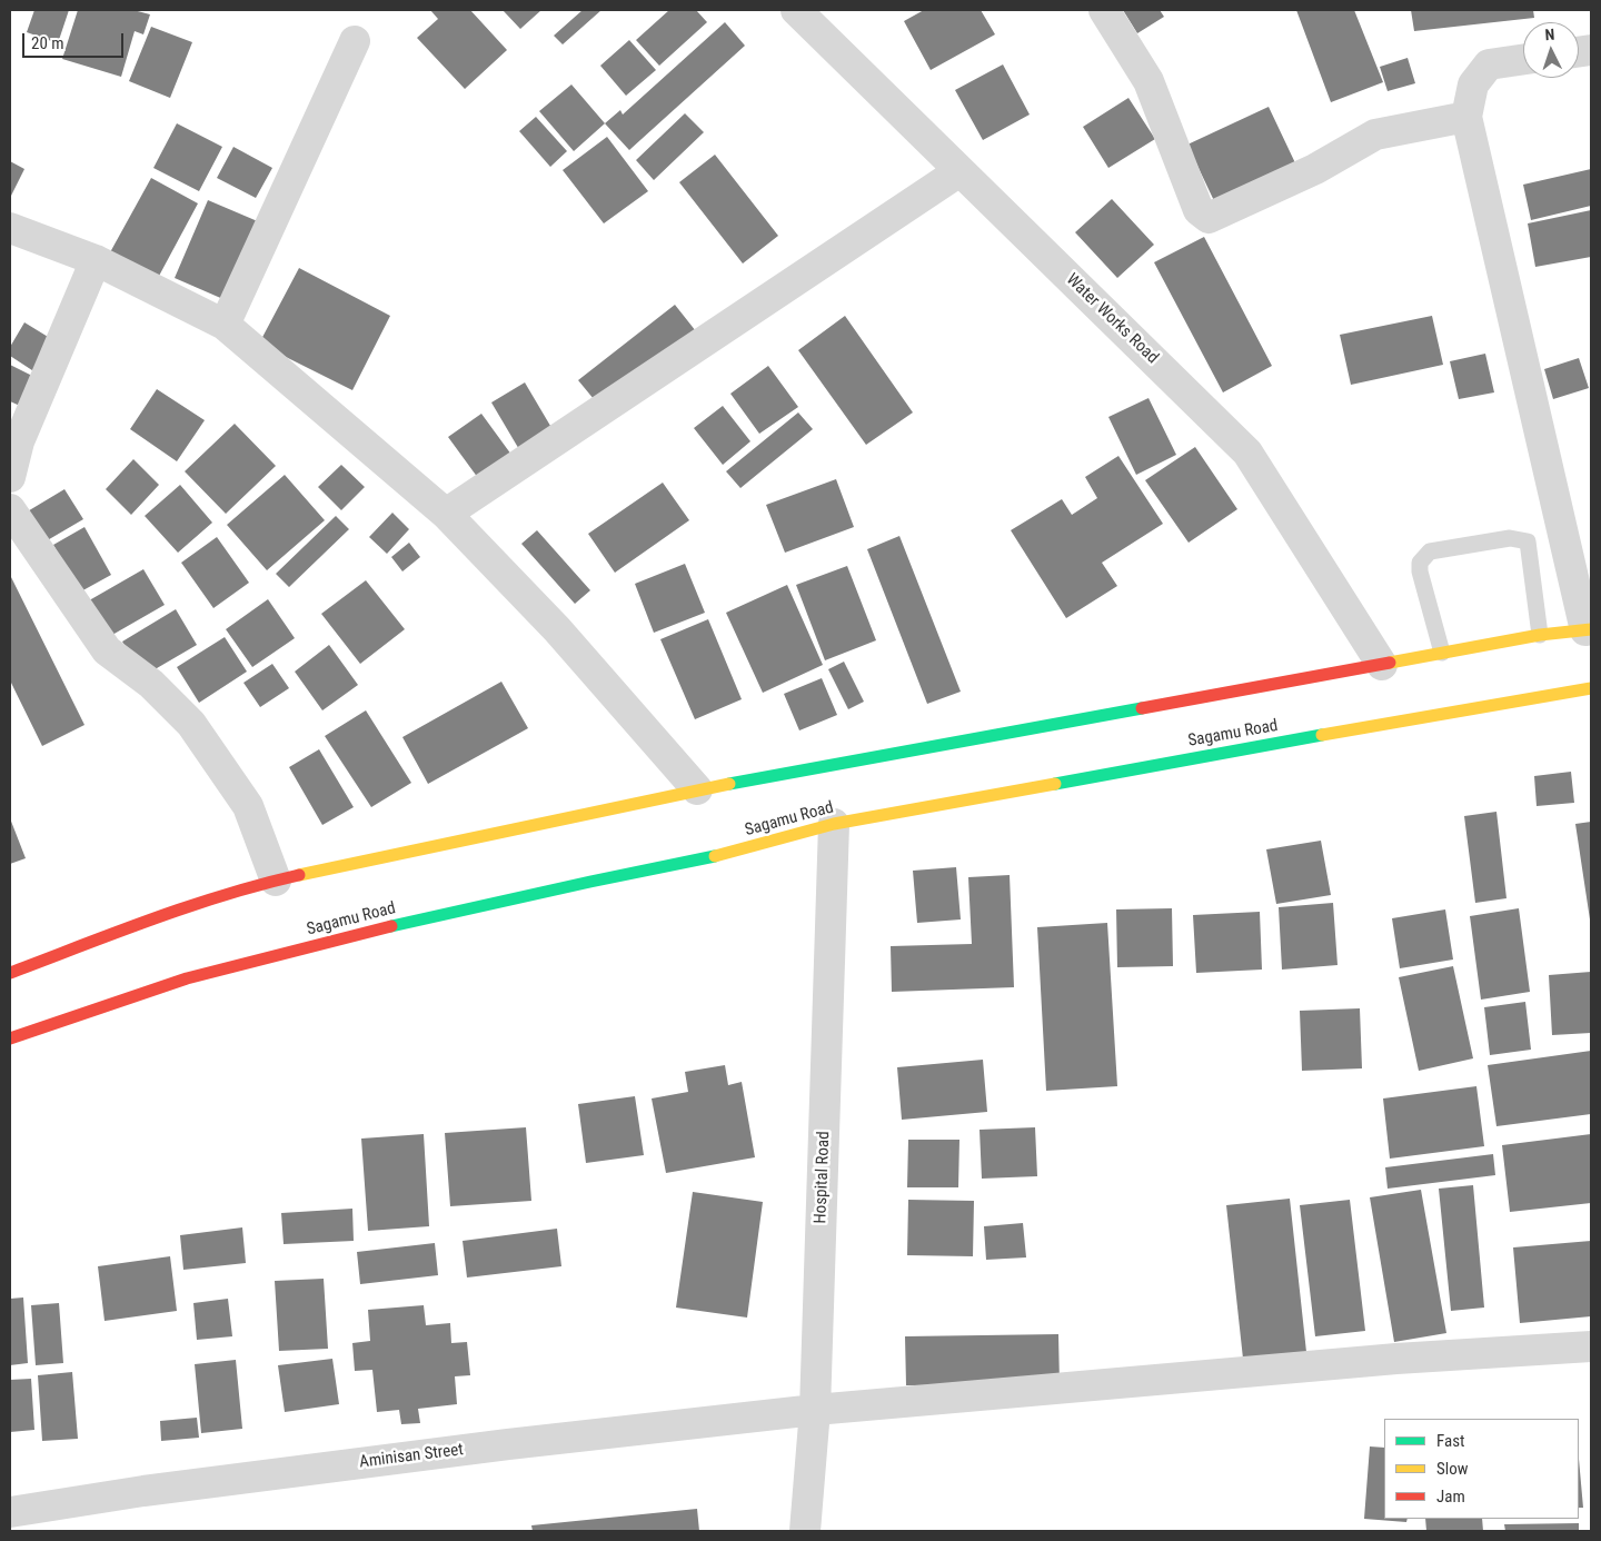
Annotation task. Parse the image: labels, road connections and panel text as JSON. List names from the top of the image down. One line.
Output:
{"streets":{"highway":["Sagamu Road"],"street":["Water Works Road","Hospital Road","Aminisan Street"]},"crossings":[["Sagamu Road","Hospital Road"],["Hospital Road","Aminisan Street"]],"legend":["Fast","Slow","Jam"],"scale_bar":"20 m","north":"top"}
